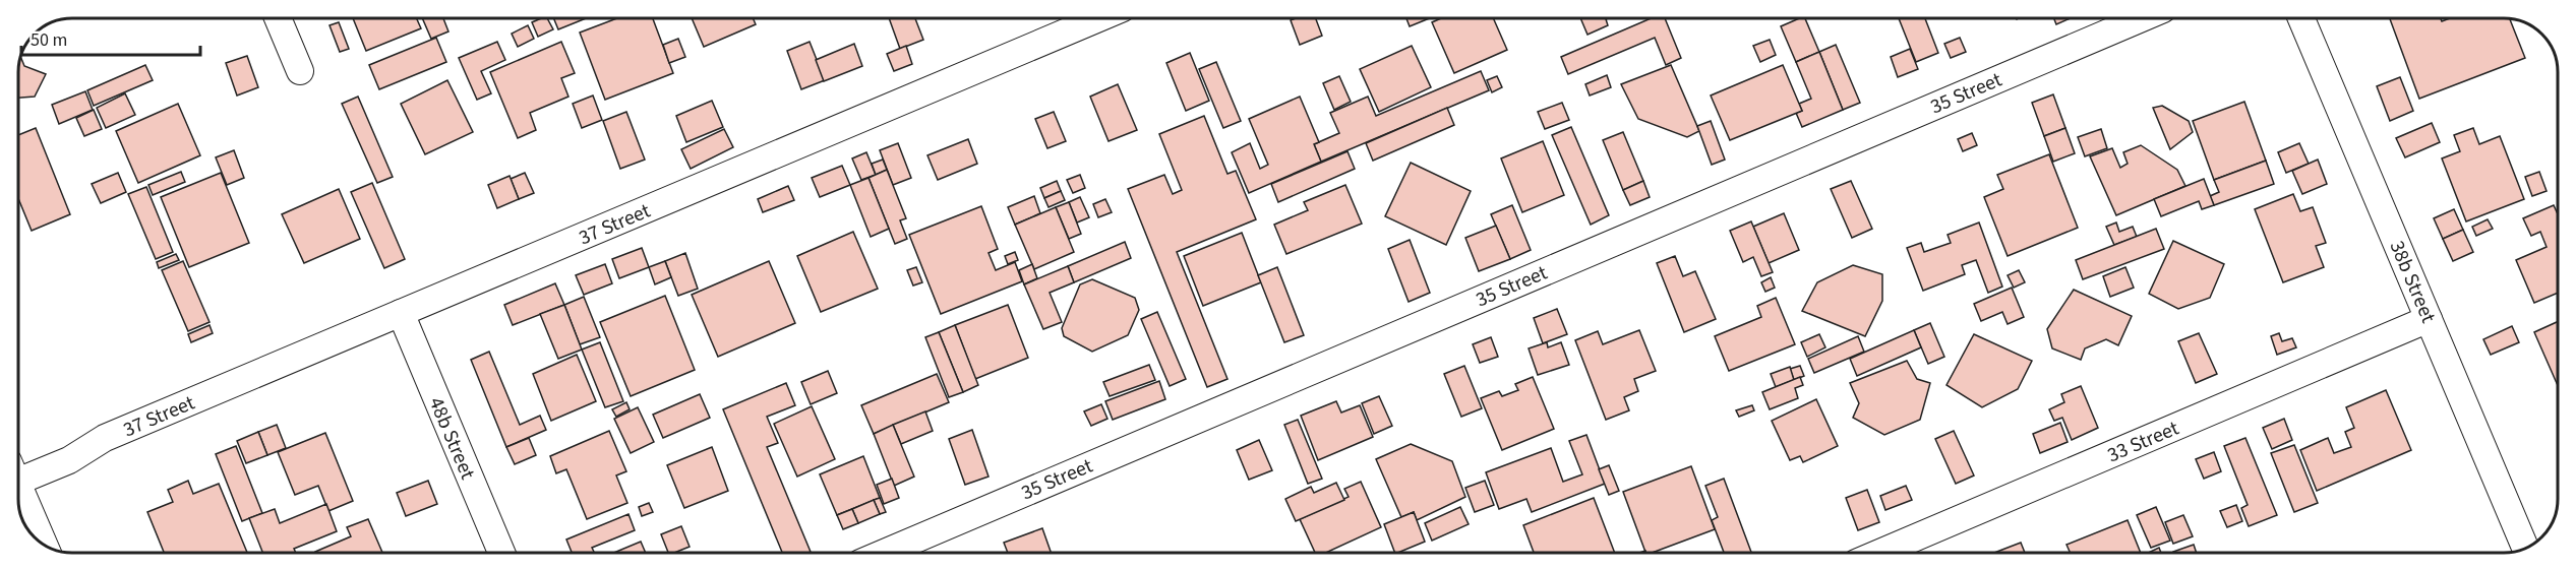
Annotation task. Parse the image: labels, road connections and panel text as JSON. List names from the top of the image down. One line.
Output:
{"streets":{"street":["35 Street","37 Street","38b Street","48b Street","33 Street"]},"crossings":[["37 Street","48b Street"],["38b Street","33 Street"]],"scale_bar":"50 m"}
